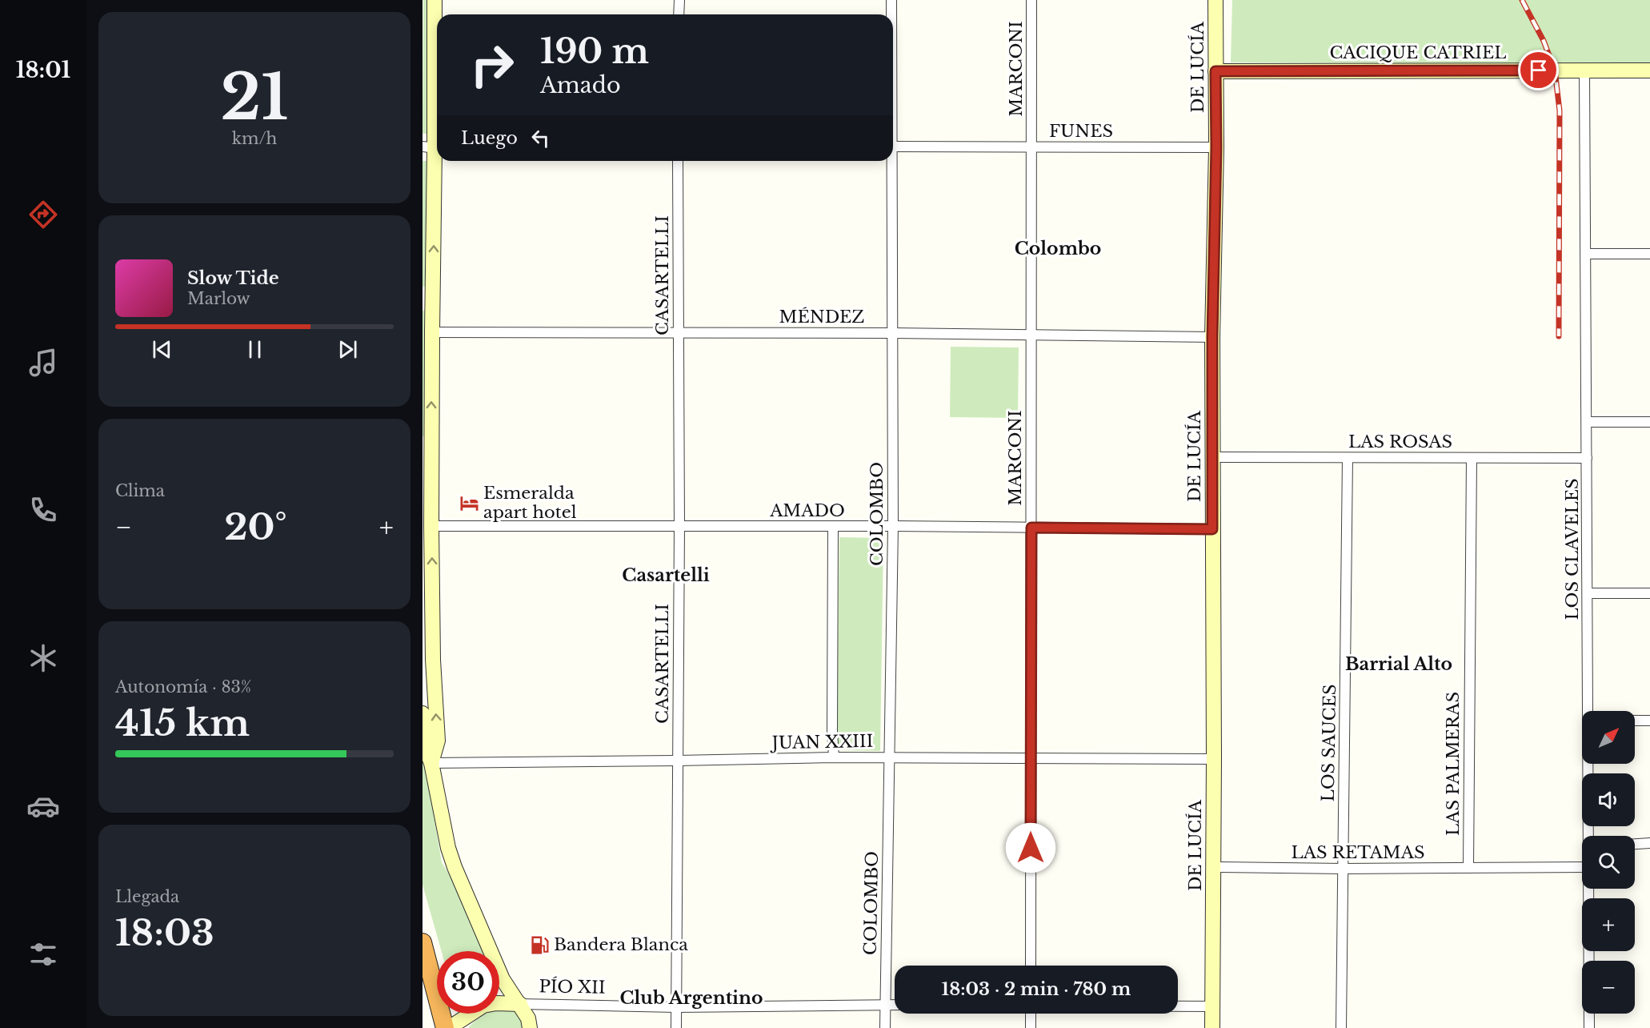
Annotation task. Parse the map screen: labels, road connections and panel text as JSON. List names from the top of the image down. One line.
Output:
{"streets":{"street":["CACIQUE CATRIEL","DE LUCÍA","MARCONI","FUNES","CASARTELLI","MÉNDEZ","LAS ROSAS","AMADO","COLOMBO","LOS CLAVELES","JUAN XXIII","LOS SAUCES","LAS PALMERAS","LAS RETAMAS","PÍO XII"]},"crossings":[["CACIQUE CATRIEL","DE LUCÍA"],["CACIQUE CATRIEL","LOS CLAVELES"],["DE LUCÍA","FUNES"],["DE LUCÍA","MÉNDEZ"],["DE LUCÍA","LAS ROSAS"],["DE LUCÍA","AMADO"],["DE LUCÍA","JUAN XXIII"],["DE LUCÍA","LAS RETAMAS"],["MARCONI","FUNES"],["MARCONI","MÉNDEZ"],["MARCONI","AMADO"],["MARCONI","JUAN XXIII"],["CASARTELLI","MÉNDEZ"],["CASARTELLI","AMADO"],["CASARTELLI","JUAN XXIII"],["CASARTELLI","PÍO XII"],["MÉNDEZ","COLOMBO"],["LAS ROSAS","LOS CLAVELES"],["LAS ROSAS","LOS SAUCES"],["LAS ROSAS","LAS PALMERAS"],["AMADO","COLOMBO"],["COLOMBO","JUAN XXIII"],["COLOMBO","PÍO XII"],["LOS SAUCES","LAS RETAMAS"],["LAS PALMERAS","LAS RETAMAS"]],"districts":["Colombo","Casartelli","Barrial Alto","Club Argentino"],"places":{"hotel":["Esmeralda apart hotel"],"fuel station":["Bandera Blanca"]},"north":"top right","page":{"tabs":"18:01","tile":[["21","km/h"],"Clima",["Autonomía · 83%","415 km"],["Llegada","18:03"]],"turn":["190 m","Amado"],"then":"Luego","song":["Slow Tide","Marlow"],"heat":["−","20°","+"],"map_buttons":["+","−"],"limit":"30","trip":"18:03 · 2 min · 780 m"}}
